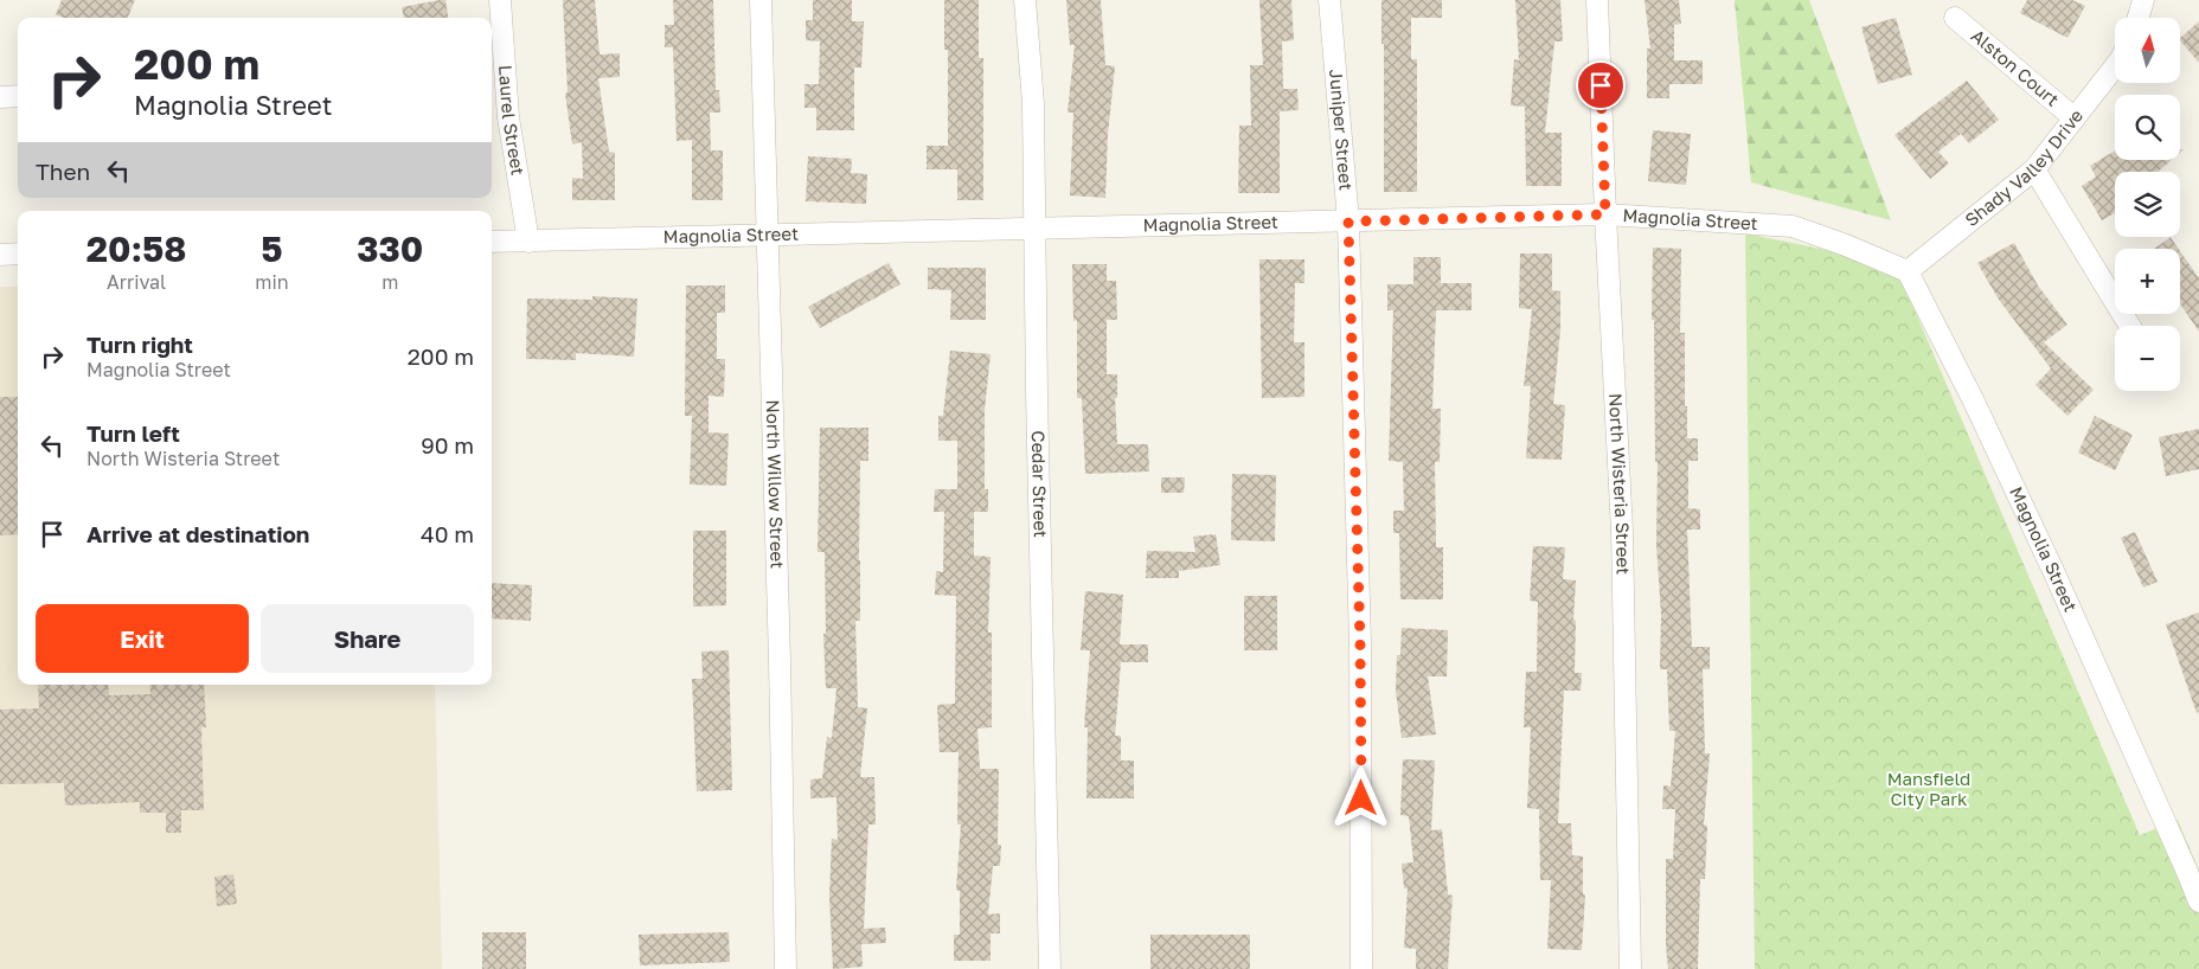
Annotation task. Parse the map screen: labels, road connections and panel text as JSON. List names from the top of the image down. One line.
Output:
{"streets":{"street":["Alston Court","Laurel Street","Juniper Street","Shady Valley Drive","Magnolia Street","North Willow Street","Cedar Street","North Wisteria Street"]},"crossings":[["Alston Court","Shady Valley Drive"],["Laurel Street","Magnolia Street"],["Juniper Street","Magnolia Street"],["Shady Valley Drive","Magnolia Street"],["Magnolia Street","North Willow Street"],["Magnolia Street","Cedar Street"],["Magnolia Street","North Wisteria Street"]],"parks":["Mansfield City Park"],"north":"top","page":{"map_buttons":["+","−"],"turn":["200 m","Magnolia Street"],"then":"Then","eta":["20:58","Arrival","5","min","330","m"],"list":[{"name":"Turn right","note":"Magnolia Street","value":"200 m"},{"name":"Turn left","note":"North Wisteria Street","value":"90 m"},{"name":"Arrive at destination","value":"40 m"}],"buttons":["Exit","Share"]}}
